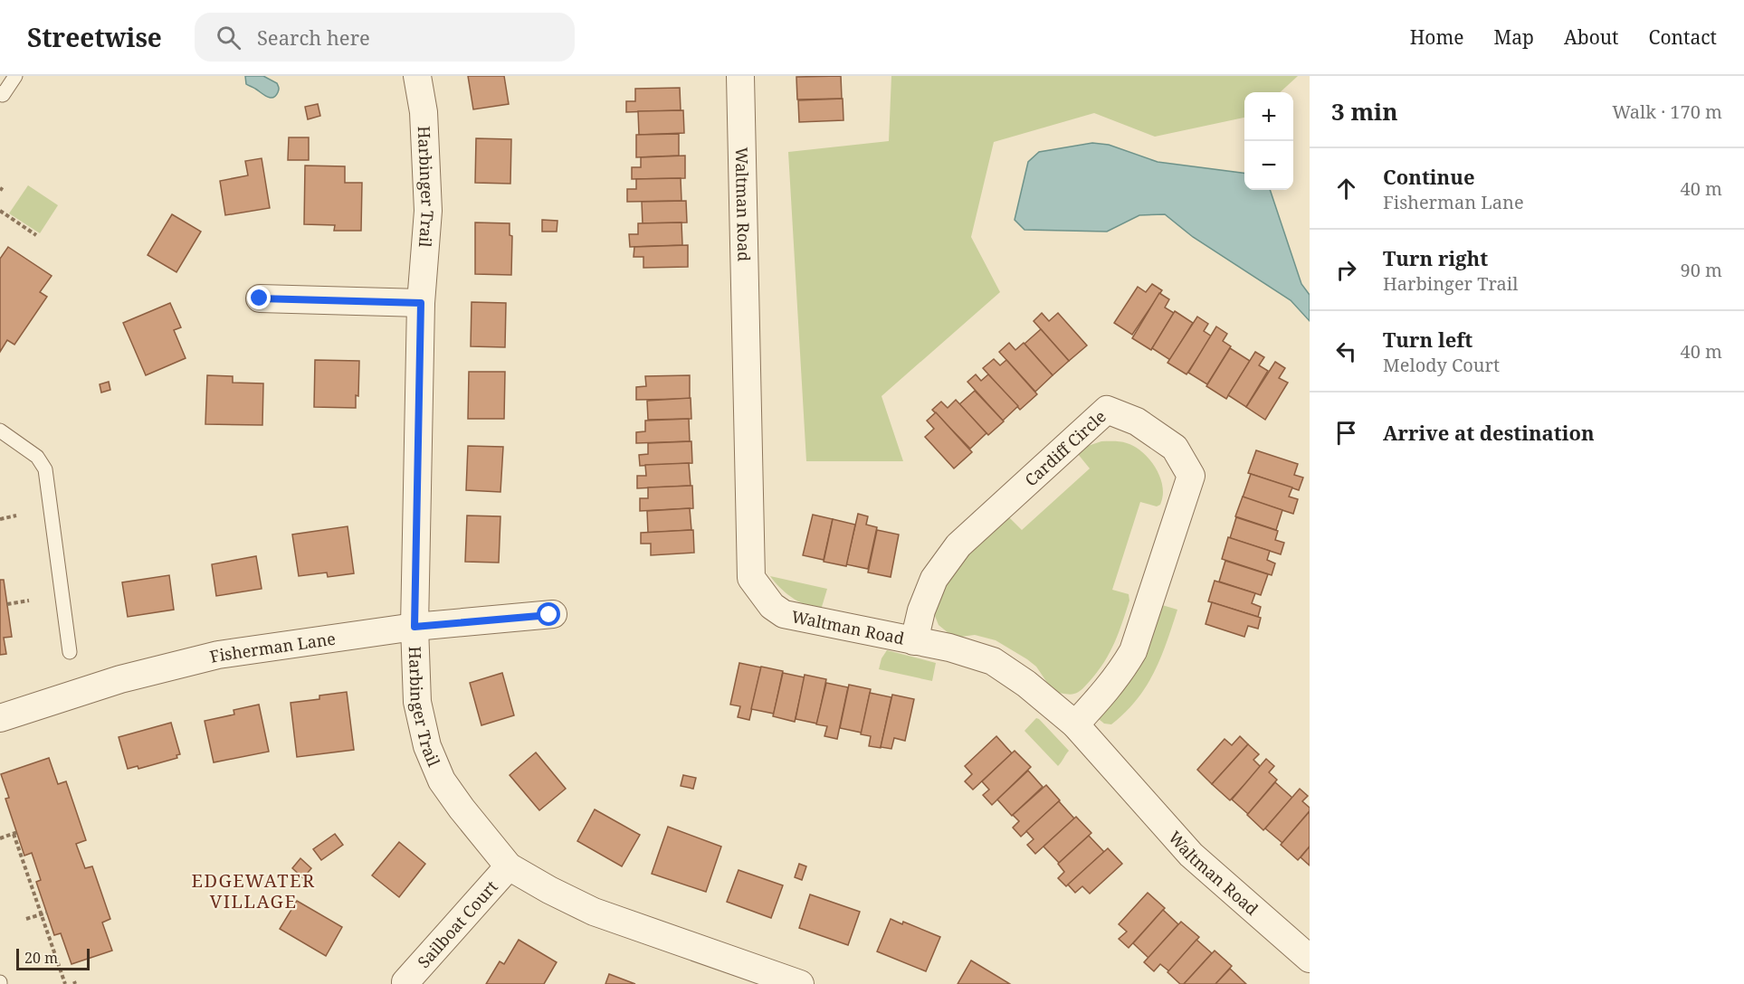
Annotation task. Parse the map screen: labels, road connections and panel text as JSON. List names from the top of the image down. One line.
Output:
{"streets":{"street":["Harbinger Trail","Waltman Road","Cardiff Circle","Fisherman Lane","Sailboat Court"]},"crossings":[["Harbinger Trail","Fisherman Lane"],["Harbinger Trail","Sailboat Court"],["Waltman Road","Cardiff Circle"]],"districts":["EDGEWATER VILLAGE"],"scale_bar":"20 m","page":{"header":"Streetwise","search":"Search here","nav":["Home","Map","About","Contact"],"heading":["3 min","Walk · 170 m"],"map_buttons":["+","−"],"list":[["Continue","Fisherman Lane","40 m"],["Turn right","Harbinger Trail","90 m"],["Turn left","Melody Court","40 m"],"Arrive at destination"],"scale":"20 m"}}
